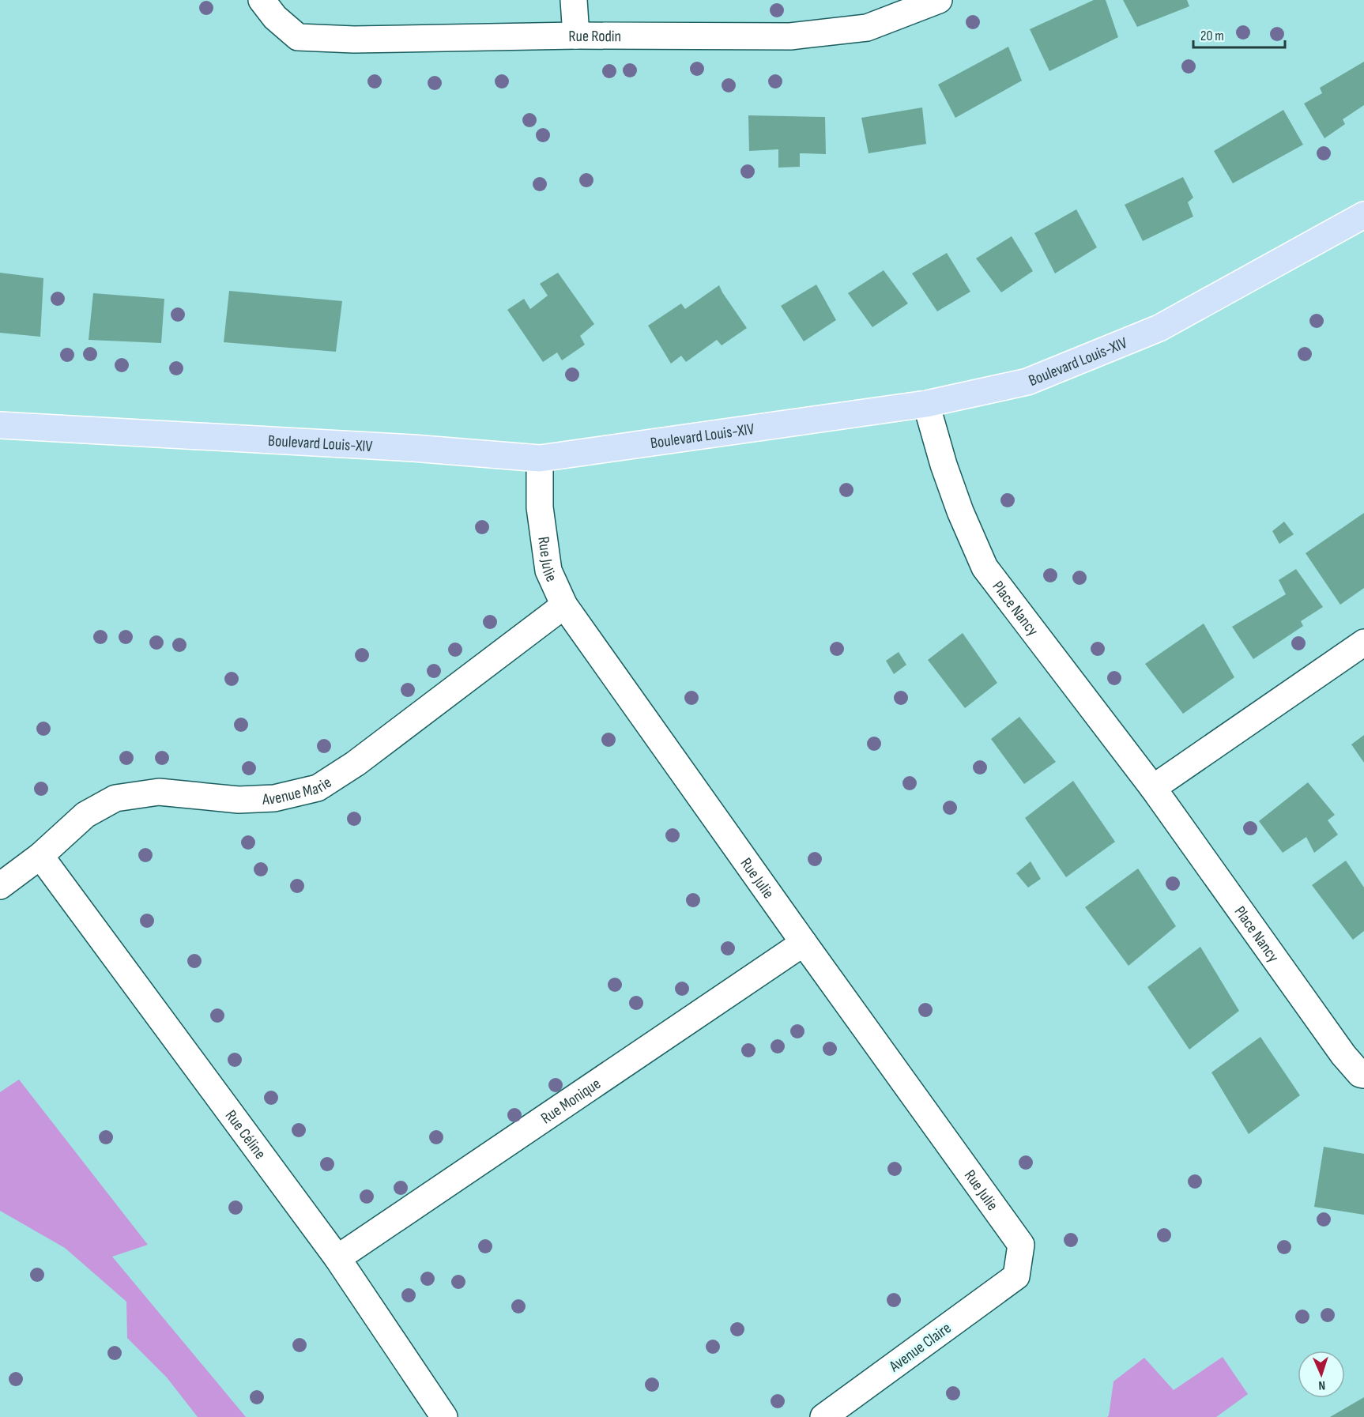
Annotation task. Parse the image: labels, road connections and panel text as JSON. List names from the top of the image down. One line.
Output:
{"streets":{"main road":["Boulevard Louis-XIV"],"street":["Rue Rodin","Rue Julie","Place Nancy","Avenue Marie","Rue Monique","Rue Céline","Avenue Claire"]},"crossings":[["Boulevard Louis-XIV","Rue Julie"],["Boulevard Louis-XIV","Place Nancy"],["Rue Julie","Avenue Marie"],["Rue Julie","Rue Monique"],["Rue Julie","Avenue Claire"],["Avenue Marie","Rue Céline"],["Rue Monique","Rue Céline"]],"scale_bar":"20 m","north":"bottom"}
